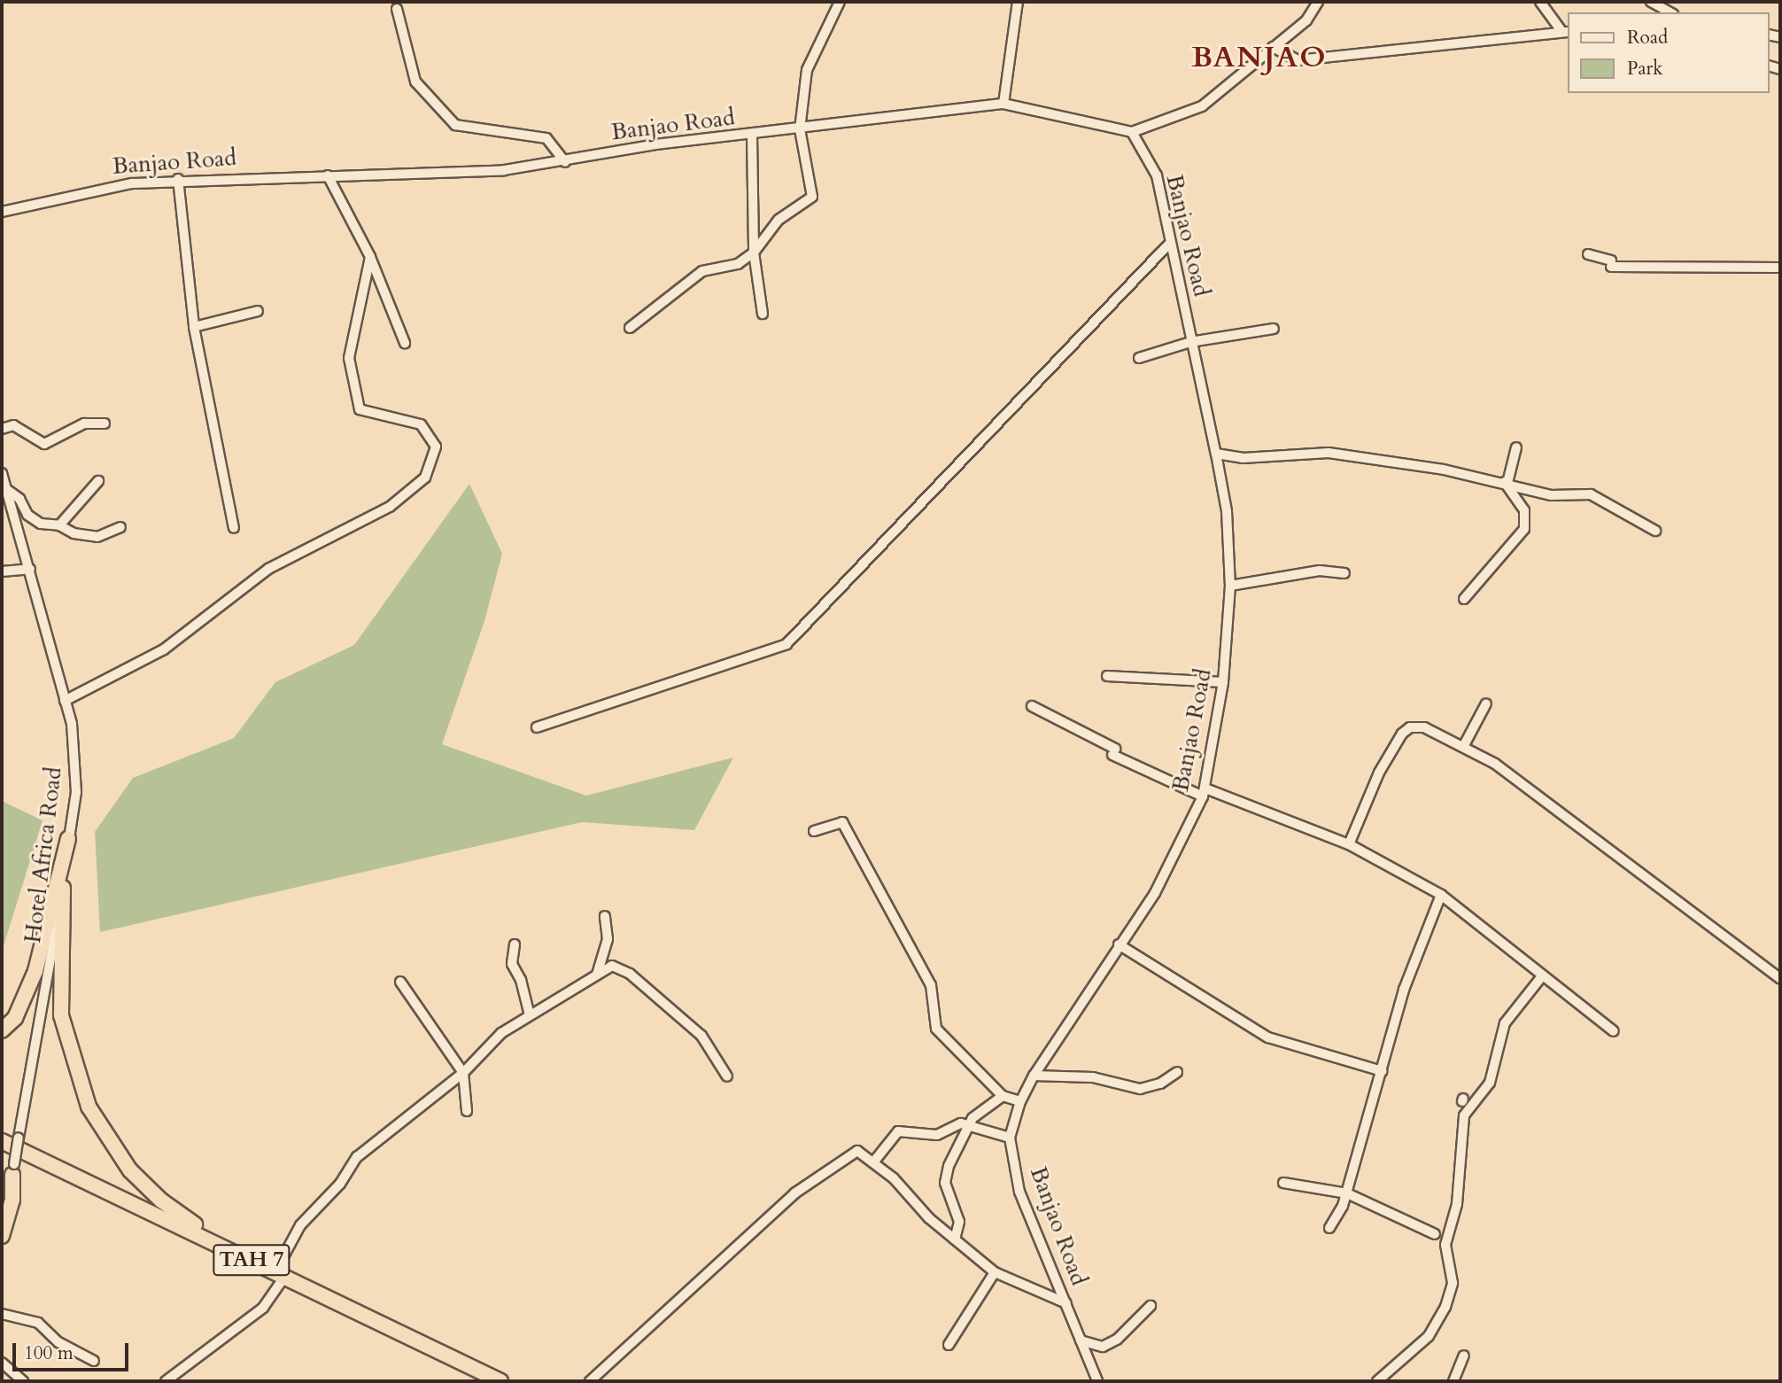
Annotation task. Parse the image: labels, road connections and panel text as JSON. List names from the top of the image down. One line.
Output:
{"streets":{"highway":["TAH 7"],"street":["Banjao Road","Hotel Africa Road"]},"districts":["BANJAO"],"legend":["Road","Park"],"scale_bar":"100 m"}
